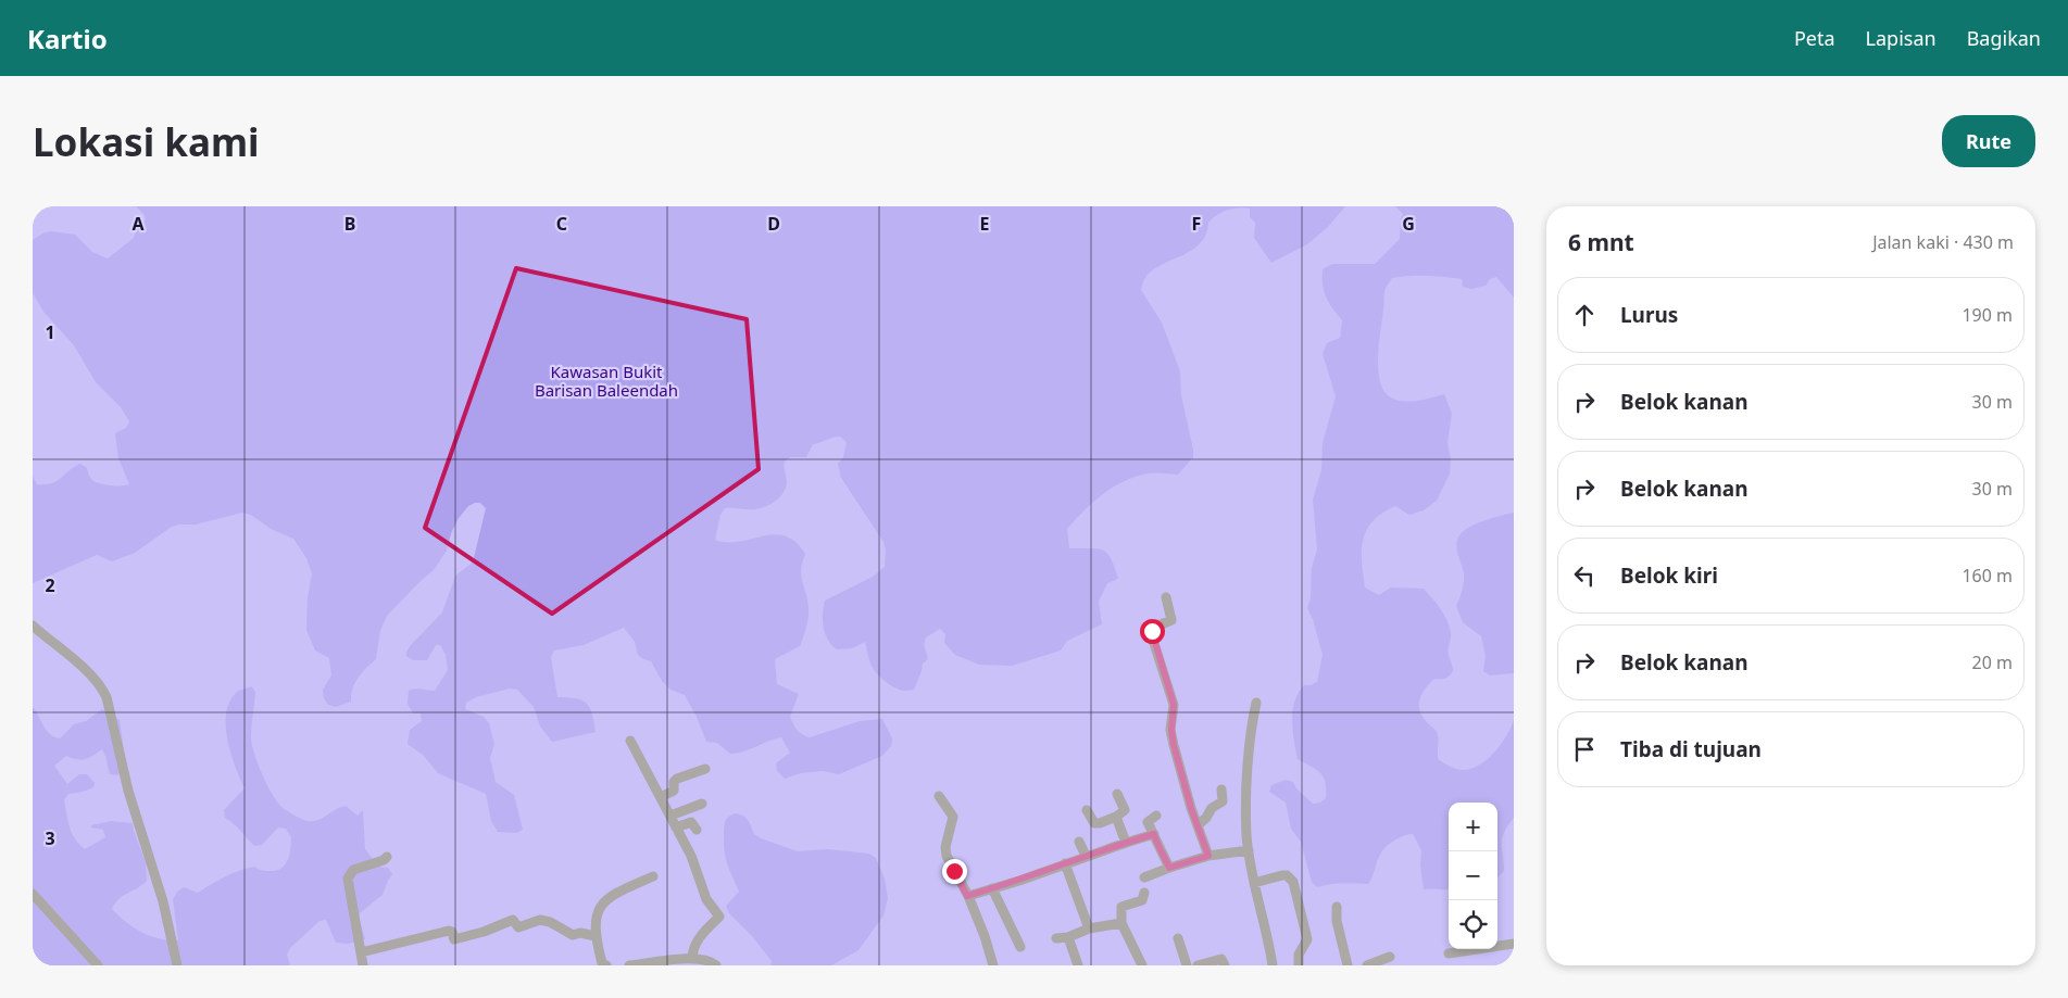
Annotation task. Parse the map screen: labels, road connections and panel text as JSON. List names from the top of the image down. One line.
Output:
{"parks":["Kawasan Bukit Barisan Baleendah"],"page":{"header":"Kartio","nav":["Peta","Lapisan","Bagikan"],"buttons":"Rute","title":"Lokasi kami","heading":["6 mnt","Jalan kaki · 430 m"],"list":[["Lurus","190 m"],["Belok kanan","30 m"],["Belok kanan","30 m"],["Belok kiri","160 m"],["Belok kanan","20 m"],"Tiba di tujuan"],"map_buttons":["+","−"]},"grid":{"columns":["A","B","C","D","E","F","G"],"rows":["1","2","3"]}}
